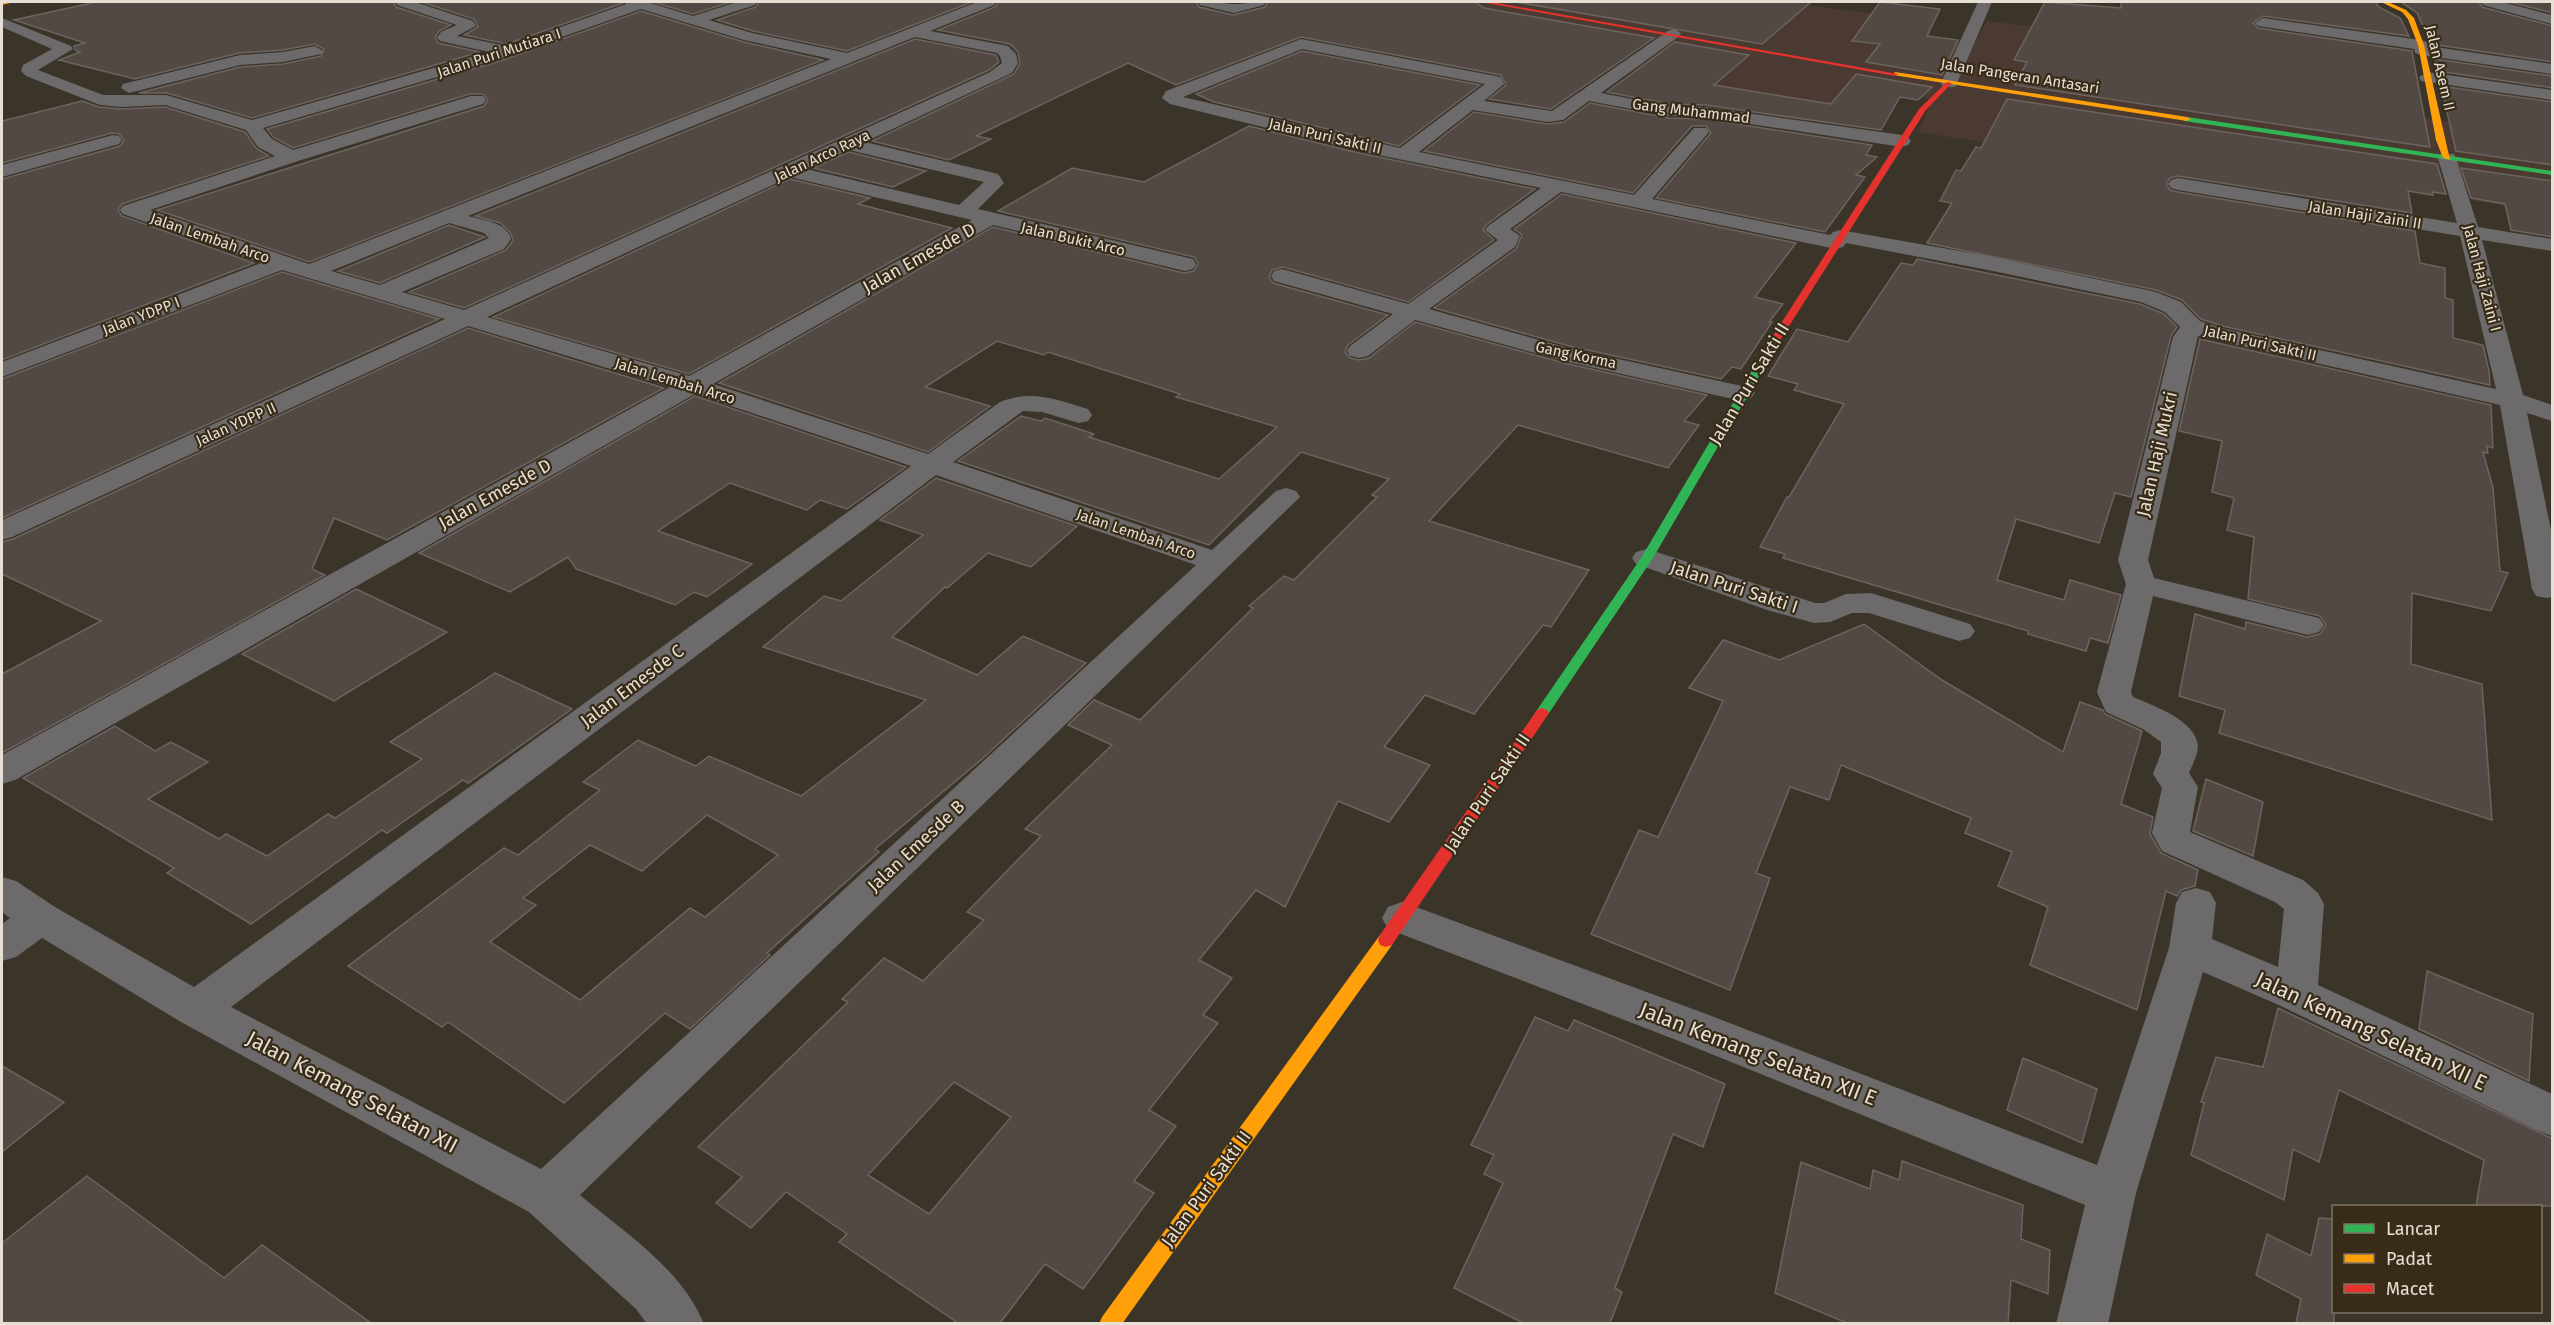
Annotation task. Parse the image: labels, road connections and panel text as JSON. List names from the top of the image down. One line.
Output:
{"streets":{"main road":["Jalan Asem II","Jalan Pangeran Antasari","Jalan Puri Sakti II"],"street":["Jalan Puri Mutiara I","Gang Muhammad","Jalan Arco Raya","Jalan Haji Zaini II","Jalan Lembah Arco","Jalan Bukit Arco","Jalan Emesde D","Jalan Haji Zaini I","Jalan YDPP I","Gang Korma","Jalan YDPP II","Jalan Haji Mukri","Jalan Puri Sakti I","Jalan Emesde C","Jalan Emesde B","Jalan Kemang Selatan XII E","Jalan Kemang Selatan XII"]},"crossings":[["Jalan Asem II","Jalan Pangeran Antasari"],["Jalan Asem II","Jalan Haji Zaini I"],["Jalan Pangeran Antasari","Jalan Puri Sakti II"],["Jalan Pangeran Antasari","Jalan Haji Zaini I"],["Gang Muhammad","Jalan Puri Sakti II"],["Jalan Puri Sakti II","Jalan Haji Zaini I"],["Jalan Puri Sakti II","Gang Korma"],["Jalan Puri Sakti II","Jalan Haji Mukri"],["Jalan Puri Sakti II","Jalan Puri Sakti I"],["Jalan Puri Sakti II","Jalan Kemang Selatan XII E"],["Jalan Arco Raya","Jalan Lembah Arco"],["Jalan Arco Raya","Jalan Bukit Arco"],["Jalan Arco Raya","Jalan YDPP II"],["Jalan Haji Zaini II","Jalan Haji Zaini I"],["Jalan Lembah Arco","Jalan Emesde D"],["Jalan Lembah Arco","Jalan YDPP I"],["Jalan Lembah Arco","Jalan YDPP II"],["Jalan Lembah Arco","Jalan Emesde C"],["Jalan Lembah Arco","Jalan Emesde B"],["Jalan Bukit Arco","Jalan Emesde D"],["Jalan Emesde C","Jalan Kemang Selatan XII"],["Jalan Emesde B","Jalan Kemang Selatan XII"]],"legend":["Lancar","Padat","Macet"]}
